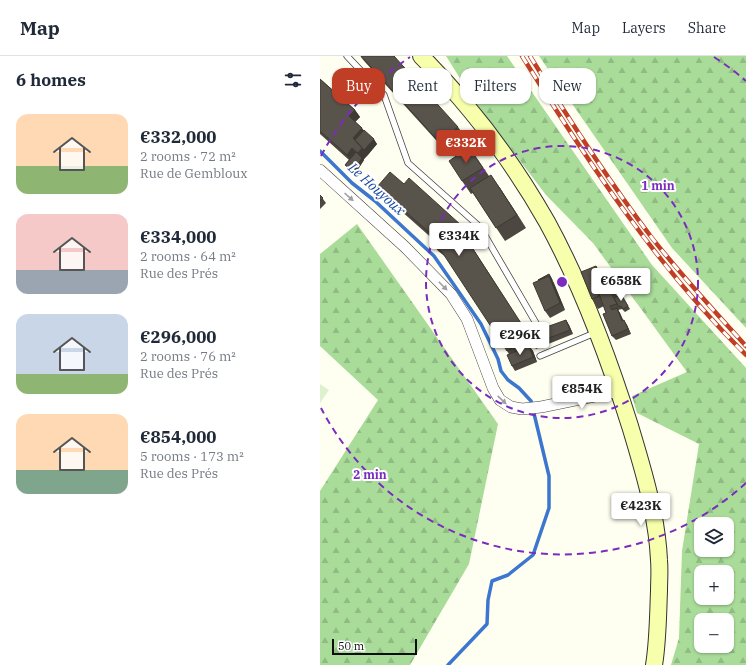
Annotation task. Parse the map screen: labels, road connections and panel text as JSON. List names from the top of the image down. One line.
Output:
{"water":["Le Houyoux"],"scale_bar":"50 m","page":{"header":"Map","nav":["Map","Layers","Share"],"heading":"6 homes","chip":["Buy","Rent","Filters","New"],"list":[{"name":"€332,000","note":"2 rooms · 72 m² · Rue de Gembloux"},{"name":"€334,000","note":"2 rooms · 64 m² · Rue des Prés"},{"name":"€296,000","note":"2 rooms · 76 m² · Rue des Prés"},{"name":"€854,000","note":"5 rooms · 173 m² · Rue des Prés"}],"price":["€332K","€334K","€658K","€296K","€854K","€423K"],"map_buttons":["+","−"],"scale":"50 m"},"rings":["1 min","2 min"]}
